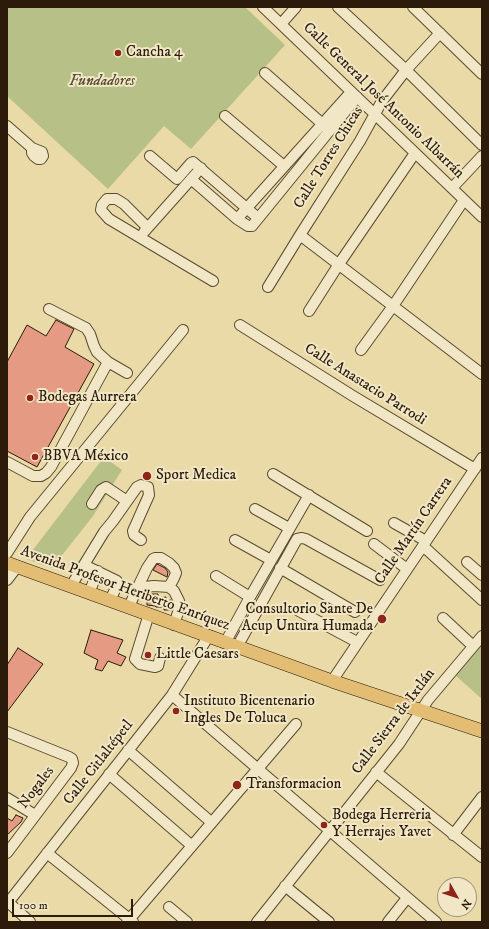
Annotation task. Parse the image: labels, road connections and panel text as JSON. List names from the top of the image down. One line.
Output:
{"streets":{"main road":["Avenida Profesor Heriberto Enríquez"],"street":["Calle General José Antonio Albarrán","Calle Torres Chicas","Calle Anastacio Parrodi","Calle Martín Carrera","Calle Sierra de Ixtlán","Calle Citlaltépetl","Nogales"]},"crossings":[["Calle General José Antonio Albarrán","Calle Torres Chicas"],["Calle Anastacio Parrodi","Calle Martín Carrera"],["Calle Martín Carrera","Avenida Profesor Heriberto Enríquez"],["Avenida Profesor Heriberto Enríquez","Calle Sierra de Ixtlán"],["Avenida Profesor Heriberto Enríquez","Calle Citlaltépetl"]],"parks":["Fundadores"],"places":["Cancha 4","Bodegas Aurrera","BBVA México","Sport Medica","Consultorio Sante De Acup Untura Humada","Little Caesars","Instituto Bicentenario Ingles De Toluca","Transformacion","Bodega Herreria Y Herrajes Yavet"],"scale_bar":"100 m","north":"bottom right"}
